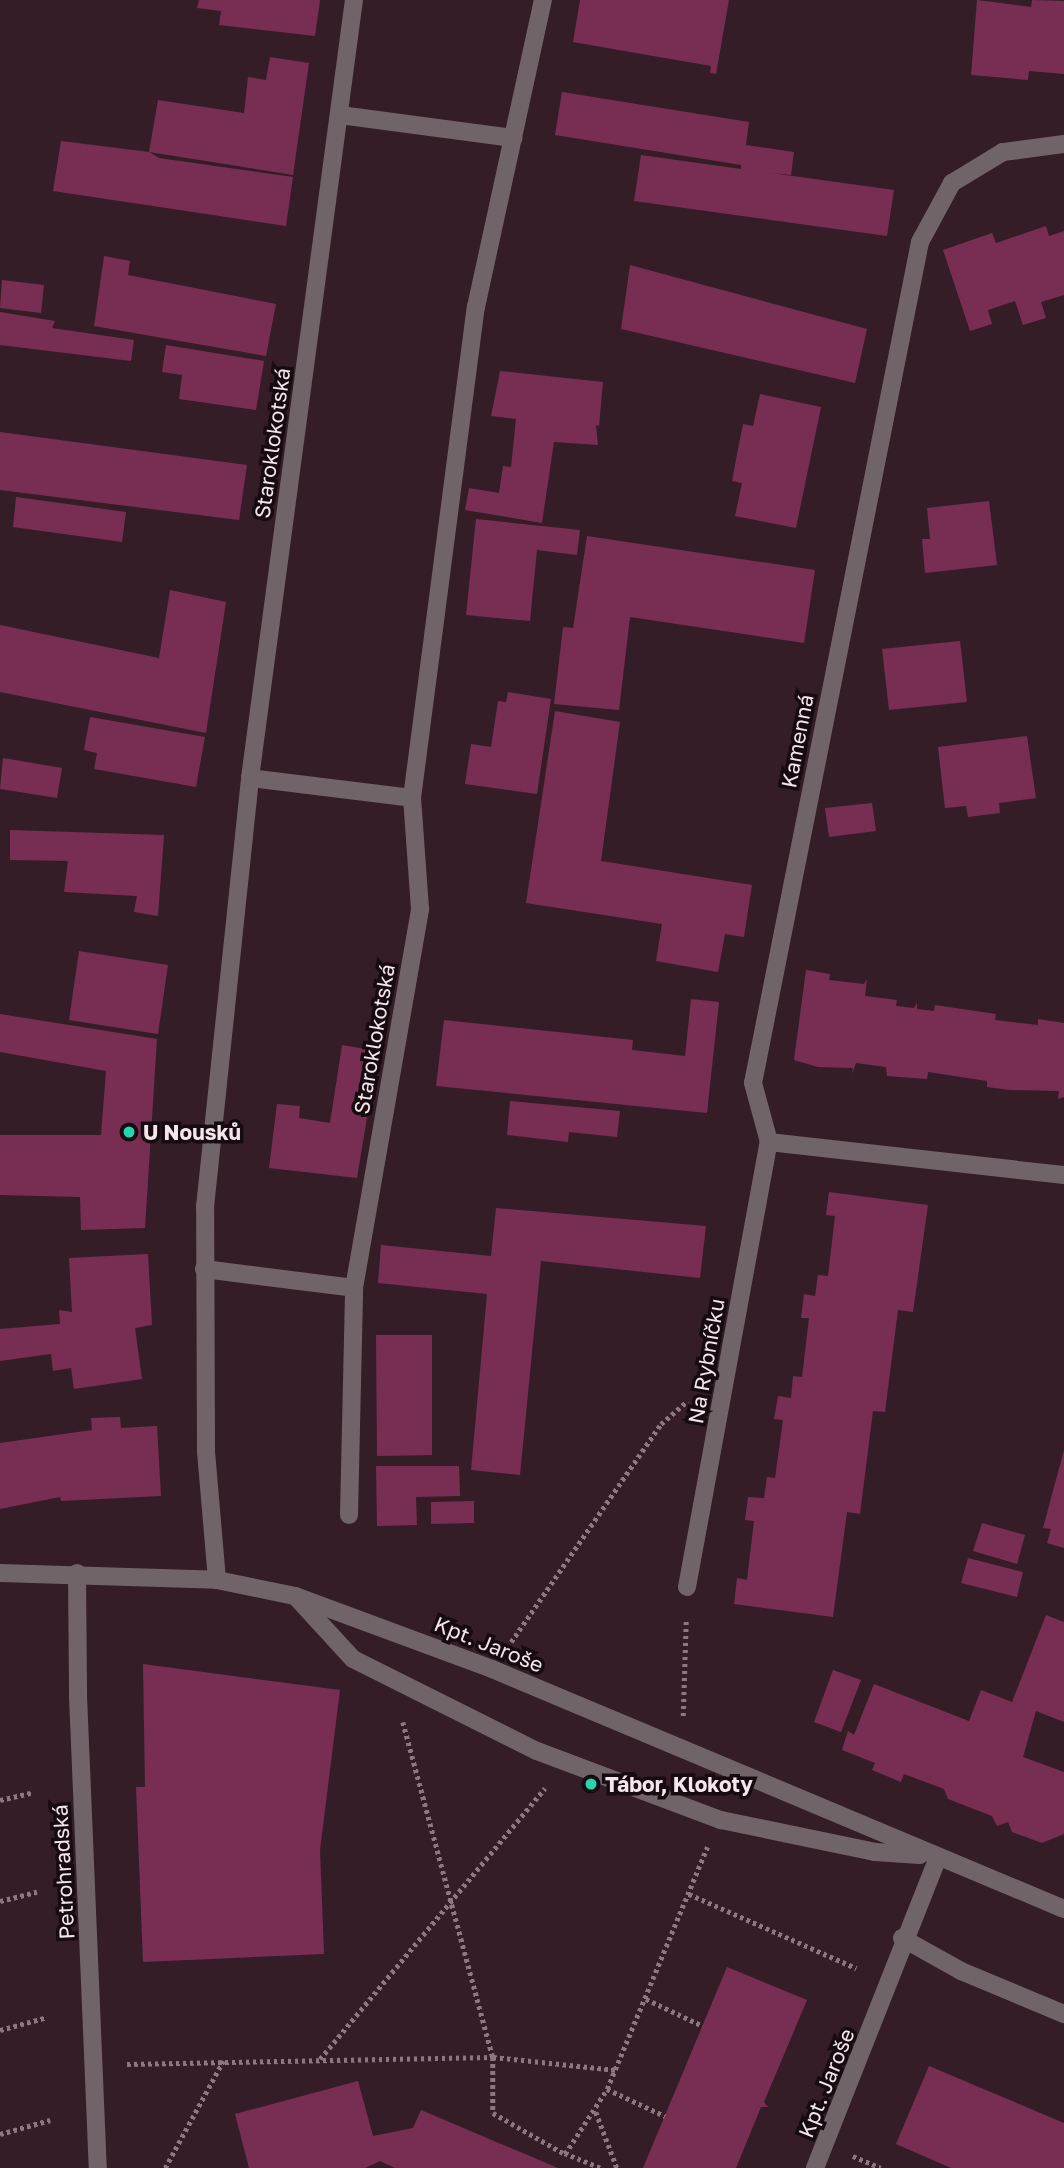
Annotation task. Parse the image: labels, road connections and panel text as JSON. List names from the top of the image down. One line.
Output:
{"streets":{"street":["Staroklokotská","Kamenná","Na Rybníčku","Kpt. Jaroše","Petrohradská"]},"crossings":[["Staroklokotská","Kpt. Jaroše"],["Kamenná","Na Rybníčku"],["Kpt. Jaroše","Petrohradská"]],"places":["U Nousků","Tábor, Klokoty"]}
